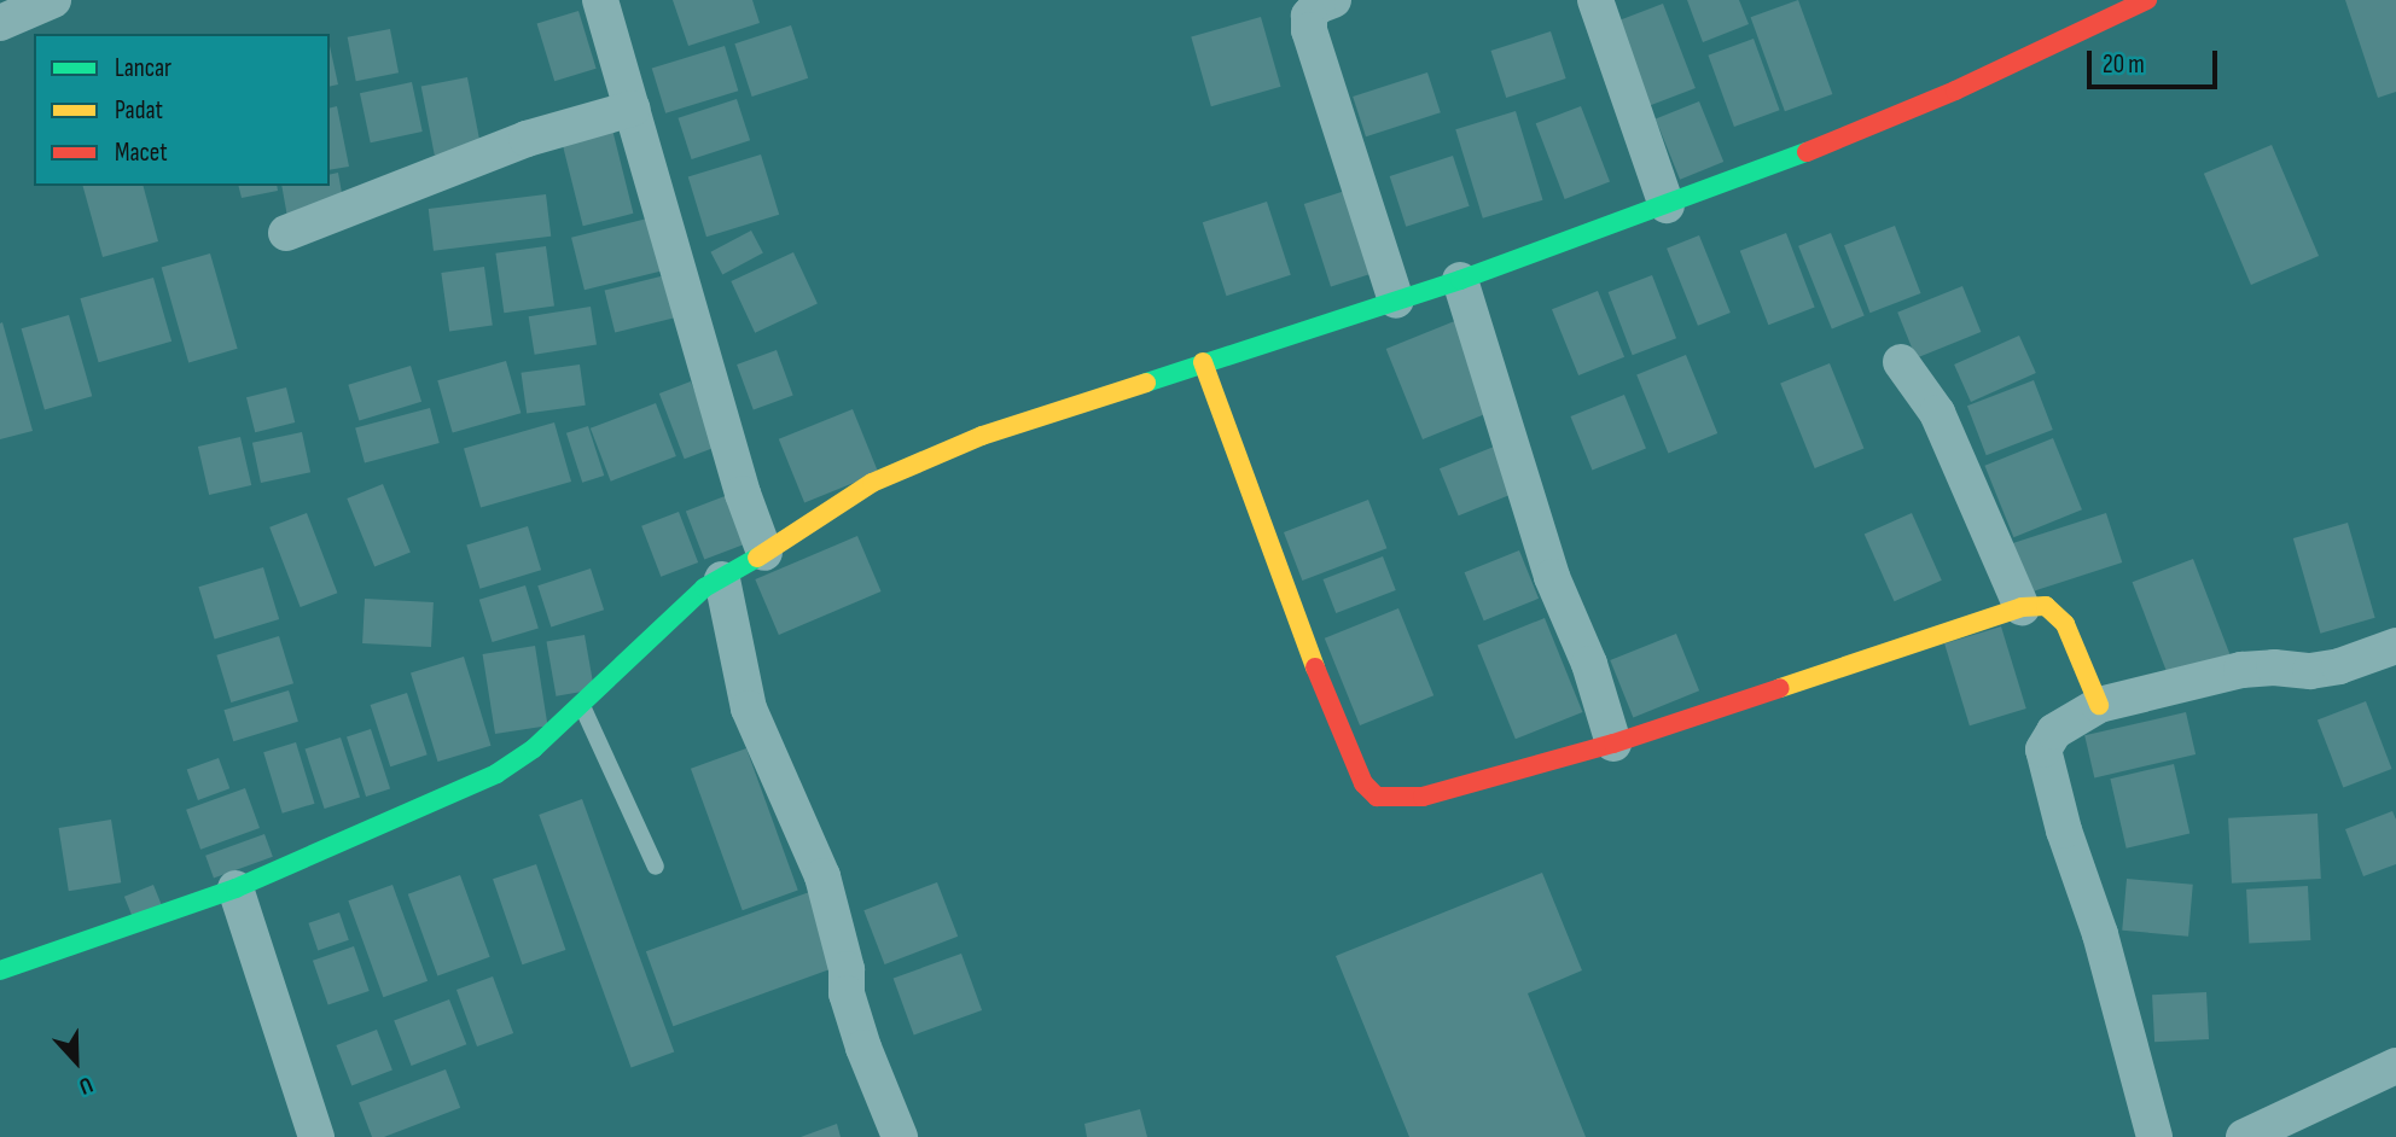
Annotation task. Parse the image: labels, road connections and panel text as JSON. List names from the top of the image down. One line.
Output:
{"legend":["Lancar","Padat","Macet"],"scale_bar":"20 m","north":"bottom"}
